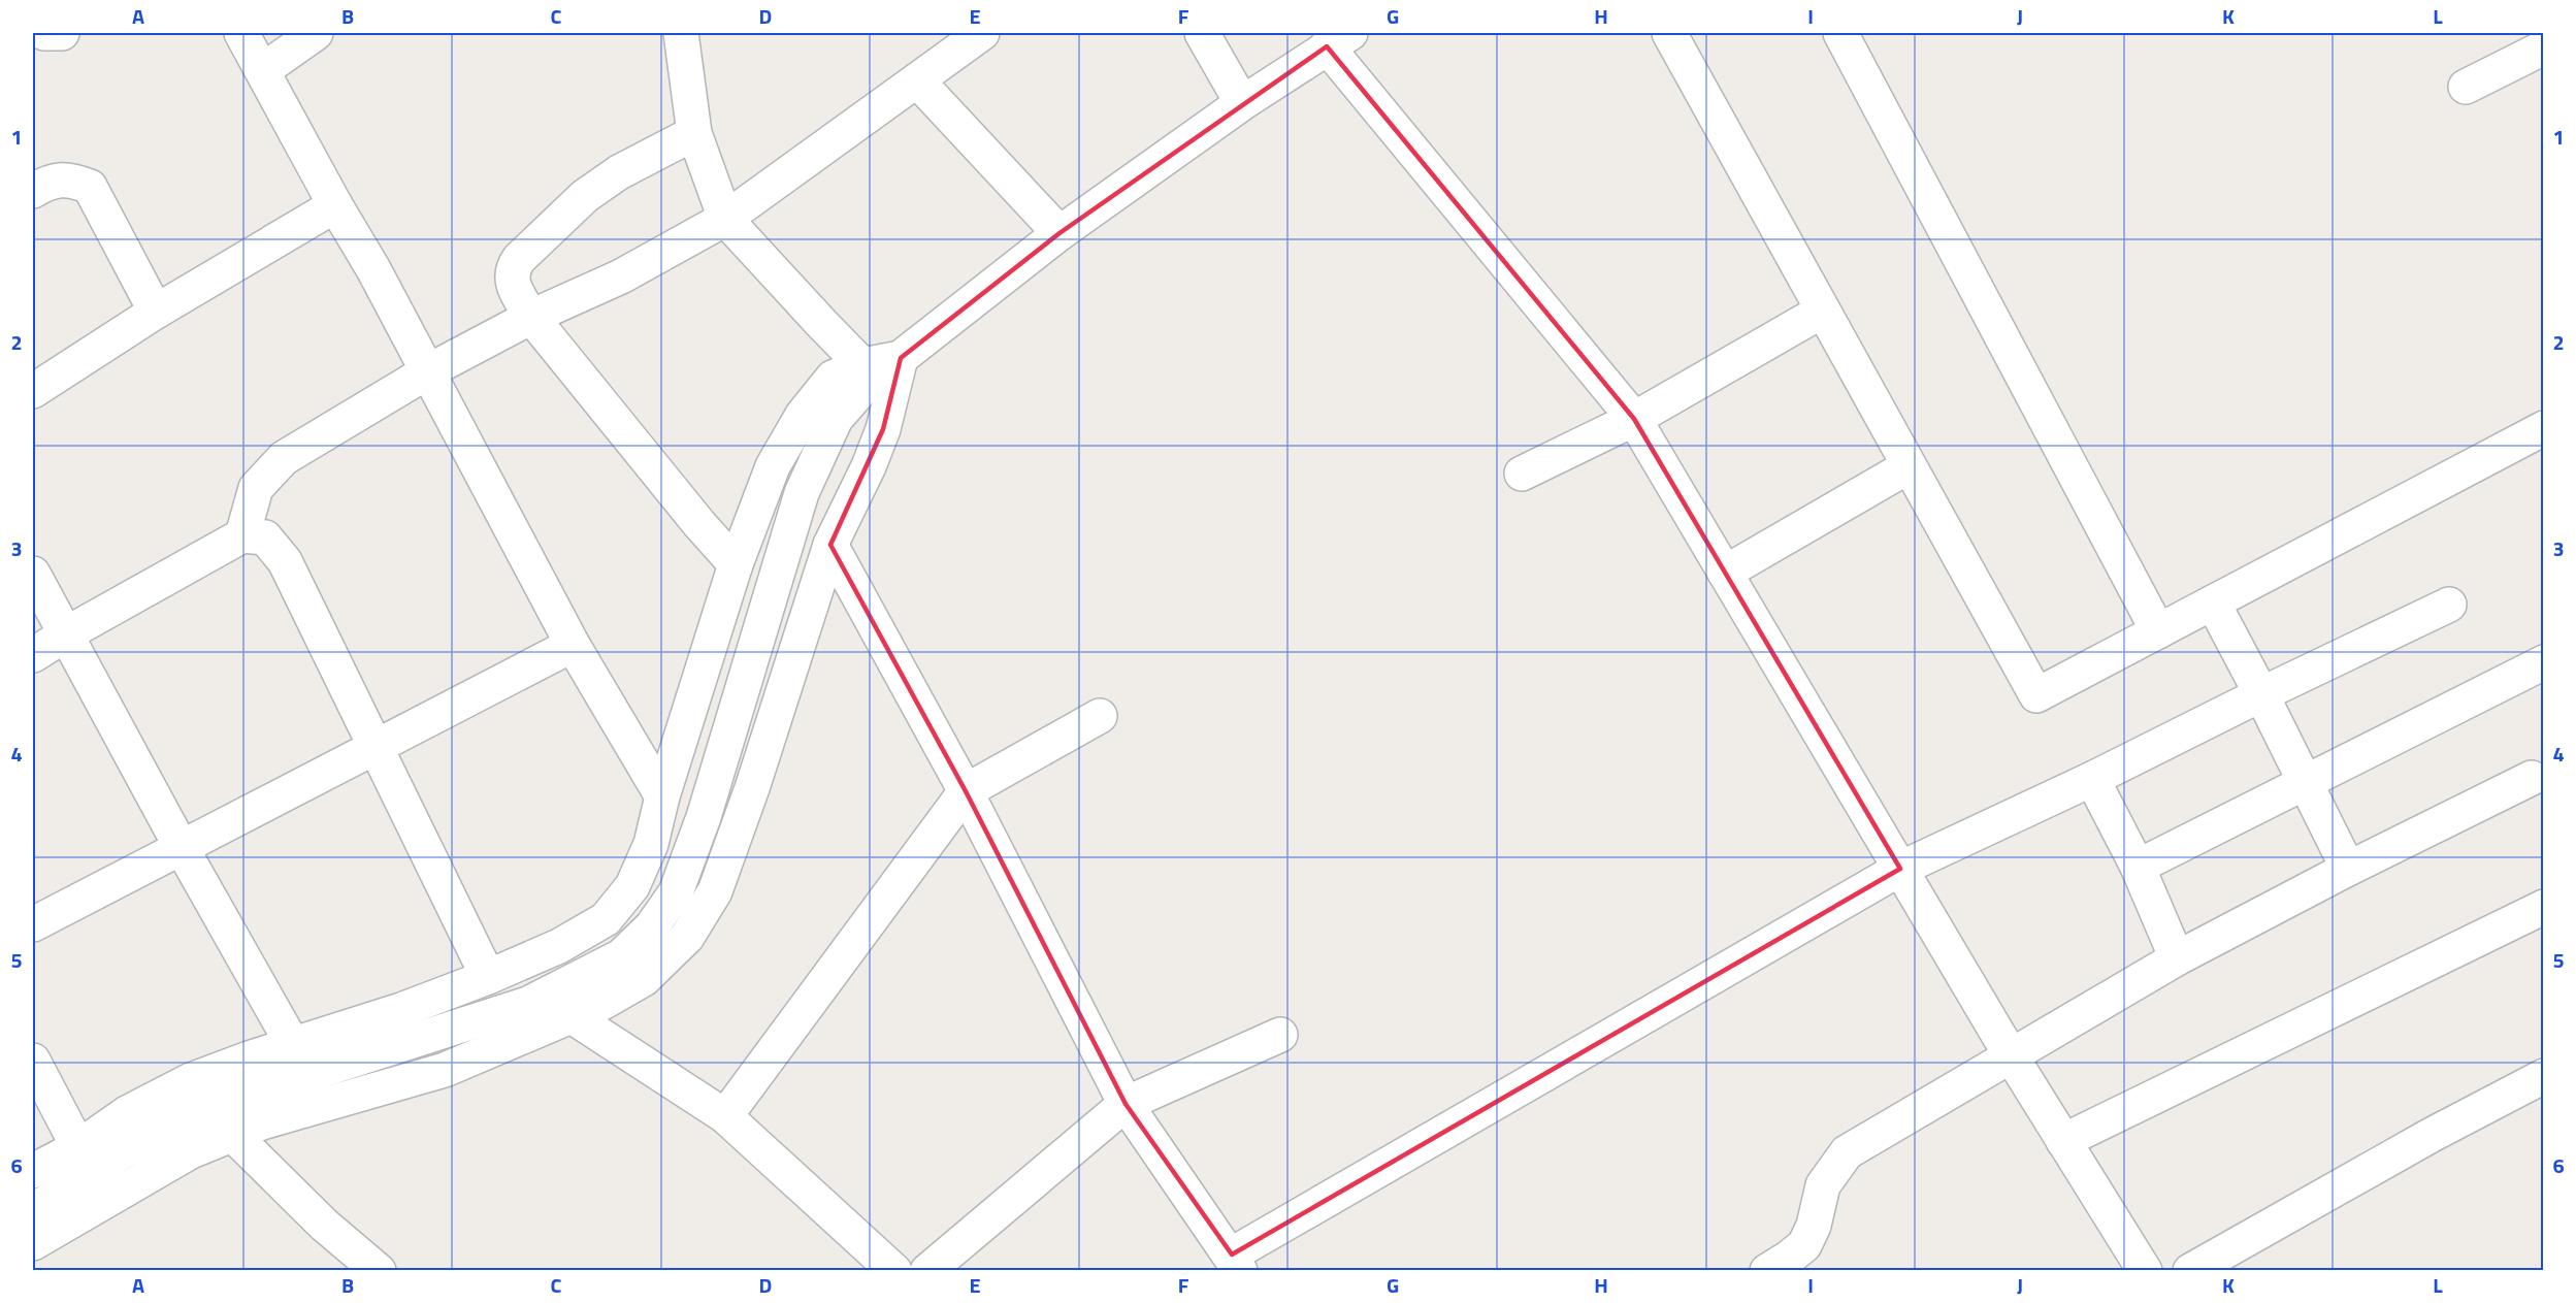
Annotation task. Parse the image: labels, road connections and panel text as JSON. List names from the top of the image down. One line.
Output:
{"grid":{"columns":["A","B","C","D","E","F","G","H","I","J","K","L"],"rows":["1","2","3","4","5","6"]}}
